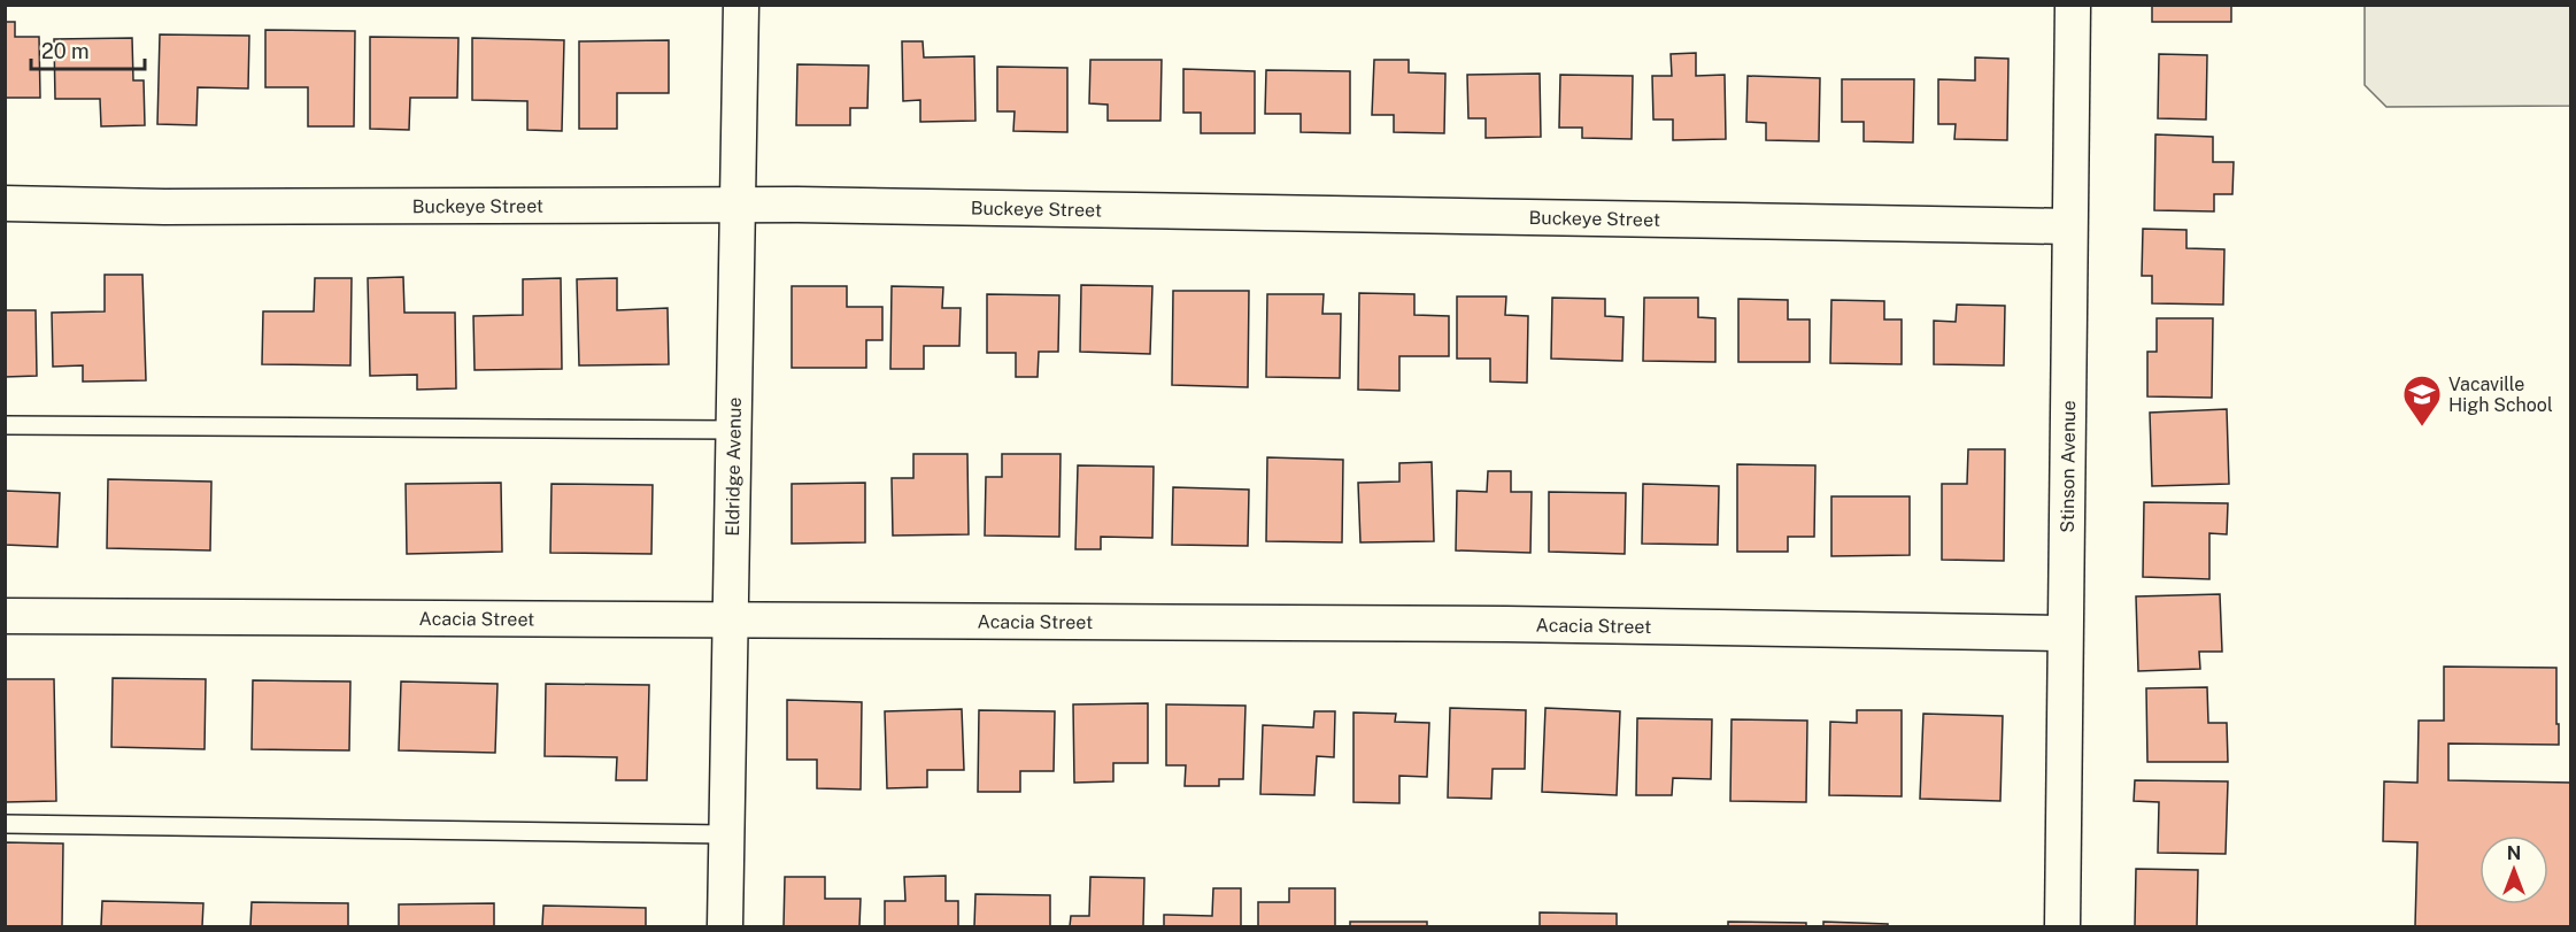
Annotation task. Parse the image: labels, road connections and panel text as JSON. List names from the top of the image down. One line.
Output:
{"streets":{"street":["Buckeye Street","Stinson Avenue","Eldridge Avenue","Acacia Street"]},"crossings":[["Buckeye Street","Stinson Avenue"],["Buckeye Street","Eldridge Avenue"],["Stinson Avenue","Acacia Street"],["Eldridge Avenue","Acacia Street"]],"places":{"school or university":["Vacaville High School"]},"scale_bar":"20 m","north":"top"}
